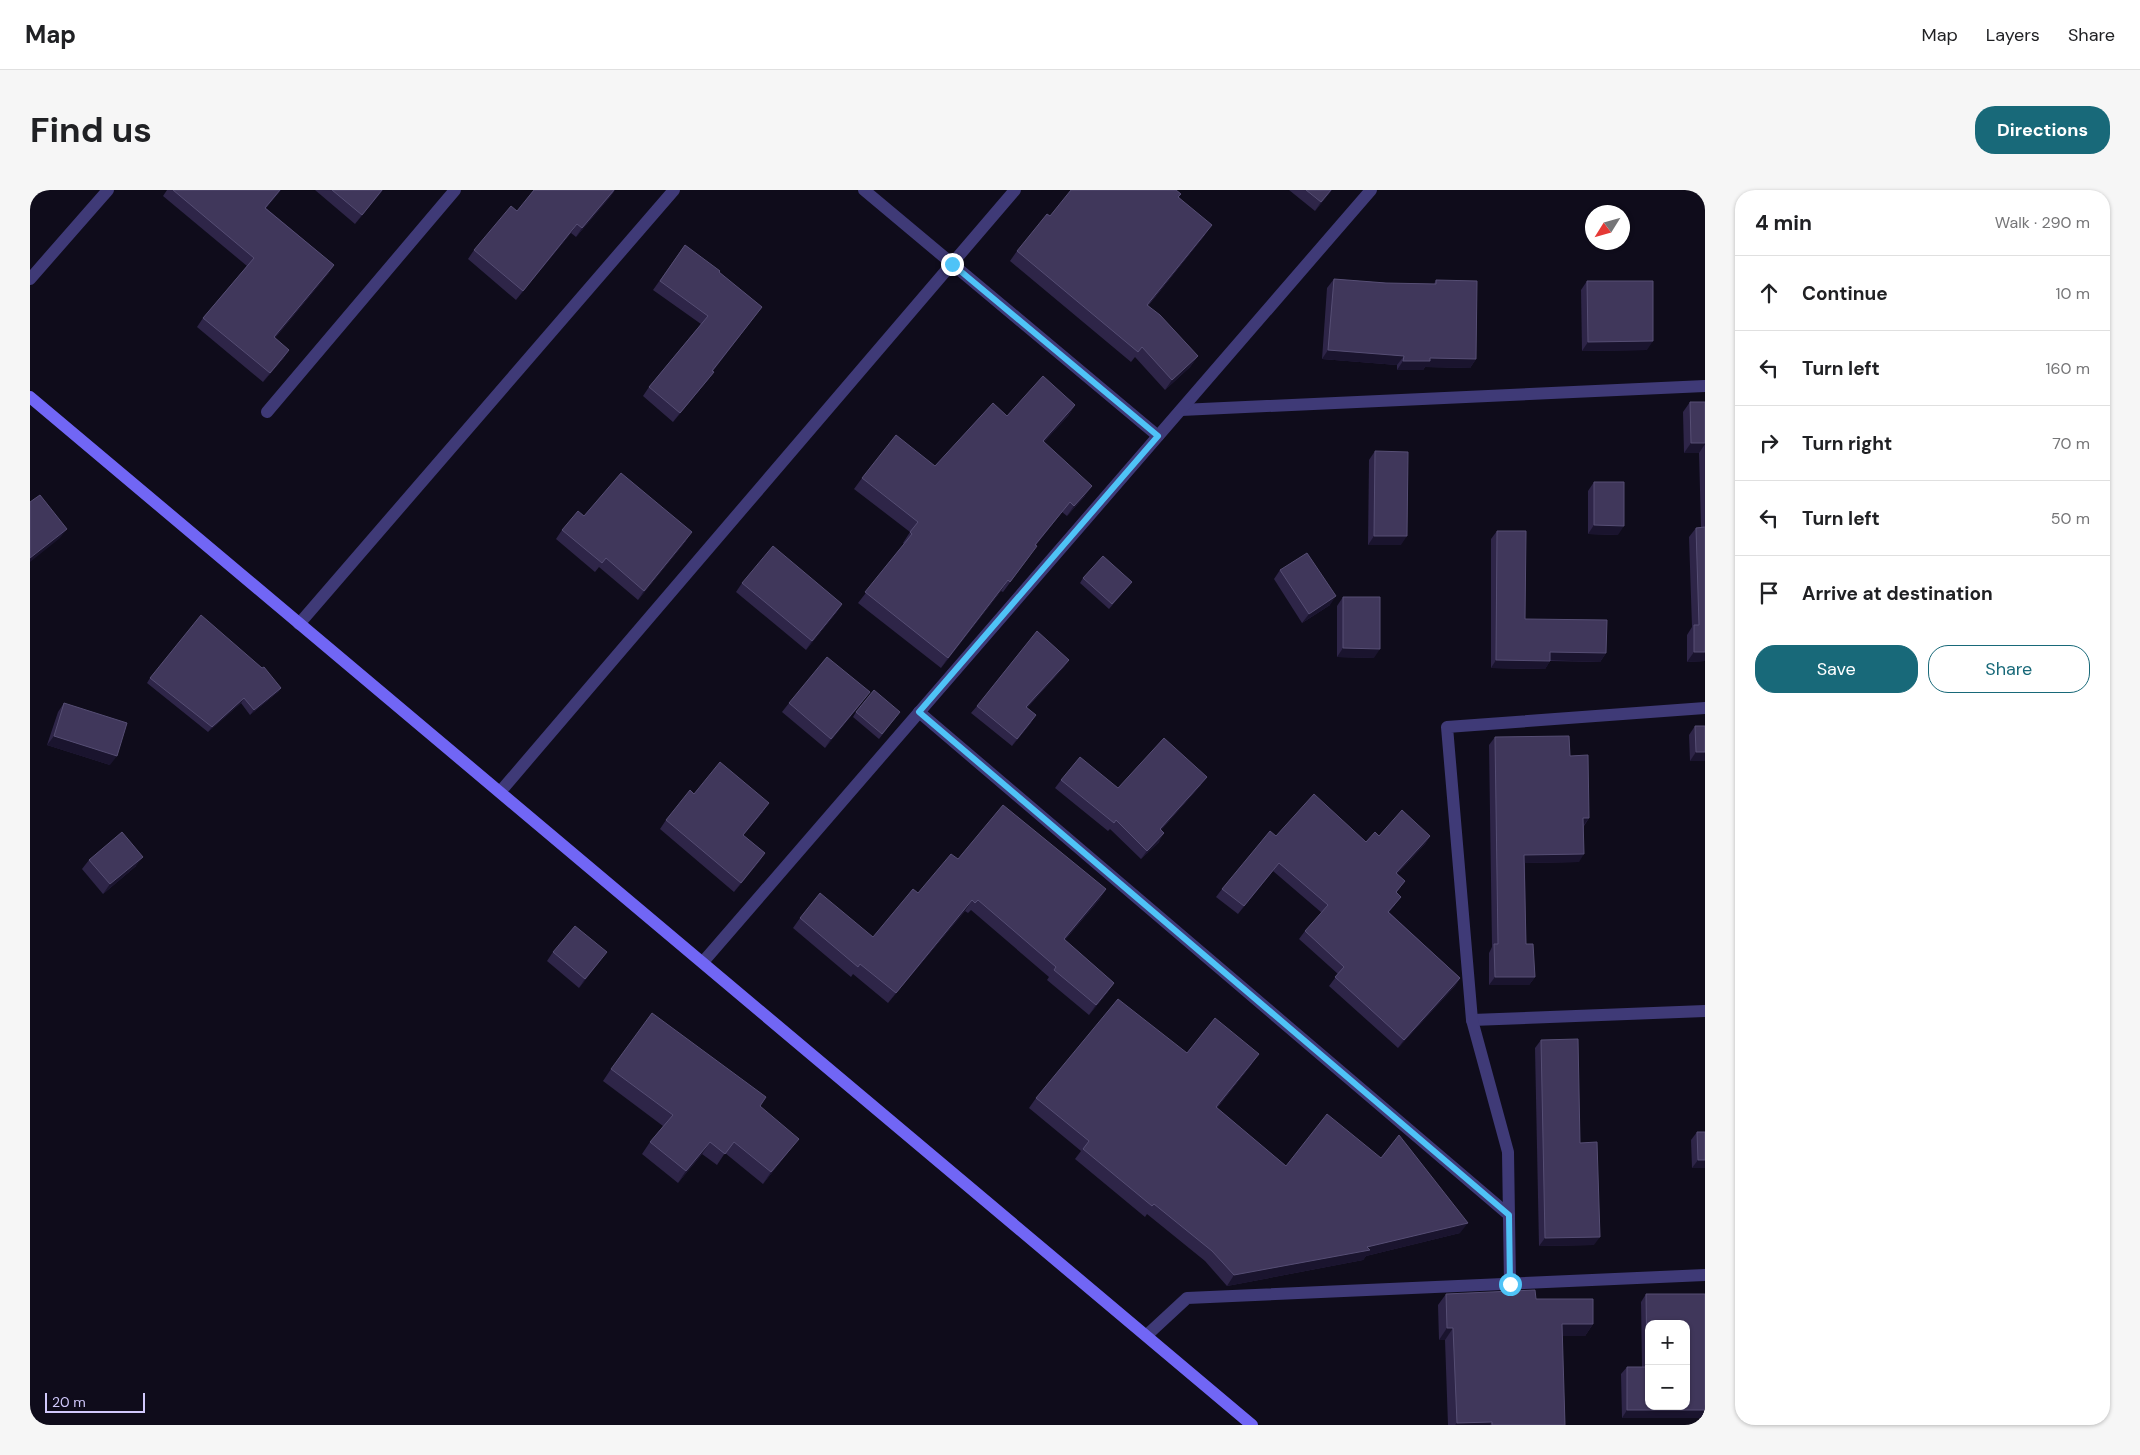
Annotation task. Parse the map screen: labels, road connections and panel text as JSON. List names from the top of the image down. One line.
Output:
{"scale_bar":"20 m","north":"bottom left","page":{"header":"Map","nav":["Map","Layers","Share"],"buttons":["Directions",["Save","Share"]],"title":"Find us","heading":["4 min","Walk · 290 m"],"list":[["Continue","10 m"],["Turn left","160 m"],["Turn right","70 m"],["Turn left","50 m"],"Arrive at destination"],"map_buttons":["+","−"],"scale":"20 m"}}
